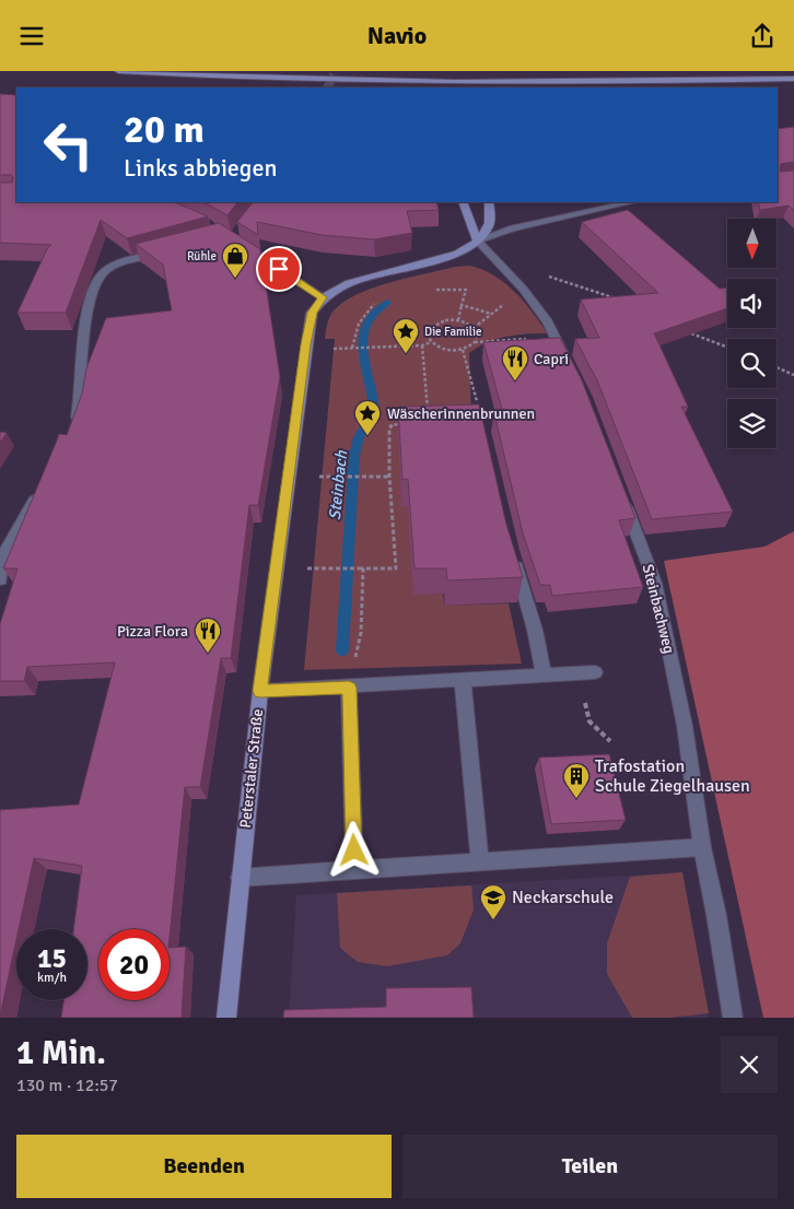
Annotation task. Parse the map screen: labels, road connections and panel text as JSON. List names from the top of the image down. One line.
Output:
{"streets":{"main road":["Peterstaler Straße"],"street":["Steinbachweg"]},"water":["Steinbach"],"places":{"shop":["Rühle"],"place":["Die Familie","Wäscherinnenbrunnen"],"restaurant":["Capri","Pizza Flora"],"building":["Trafostation Schule Ziegelhausen"],"school or university":["Neckarschule"]},"north":"bottom","page":{"header":"Navio","turn":["20 m","Links abbiegen"],"speed":"15 km/h","limit":"20","heading":["1 Min.","130 m · 12:57"],"buttons":["Beenden","Teilen"]}}
